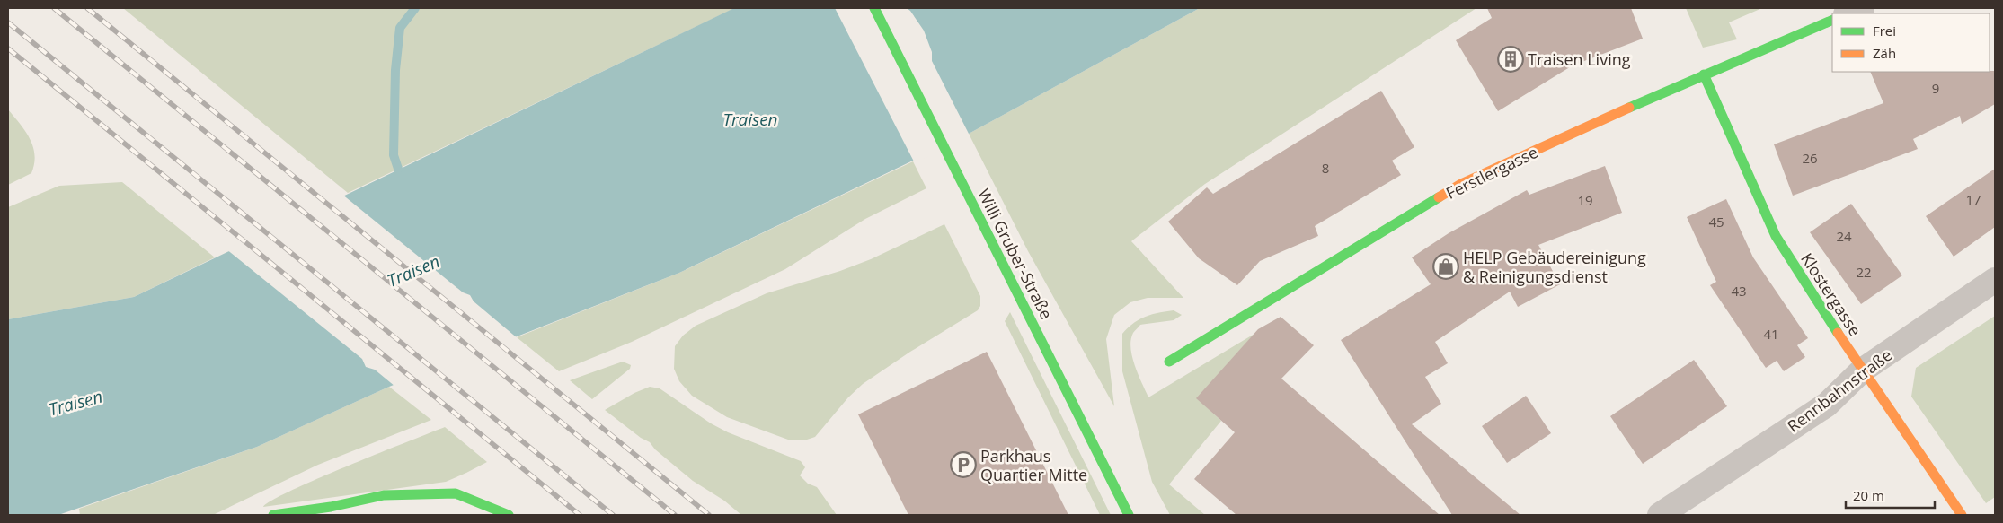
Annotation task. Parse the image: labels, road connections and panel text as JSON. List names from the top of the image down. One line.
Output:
{"streets":{"street":["Ferstlergasse","Willi Gruber-Straße","Klostergasse","Rennbahnstraße"]},"crossings":[["Ferstlergasse","Klostergasse"],["Klostergasse","Rennbahnstraße"]],"water":["Traisen"],"places":{"building":["Traisen Living"],"shop":["HELP Gebäudereinigung & Reinigungsdienst"],"parking":["Parkhaus Quartier Mitte"]},"house_numbers":["9","26","8","17","19","45","24","22","43","41"],"legend":["Frei","Zäh"],"scale_bar":"20 m"}
